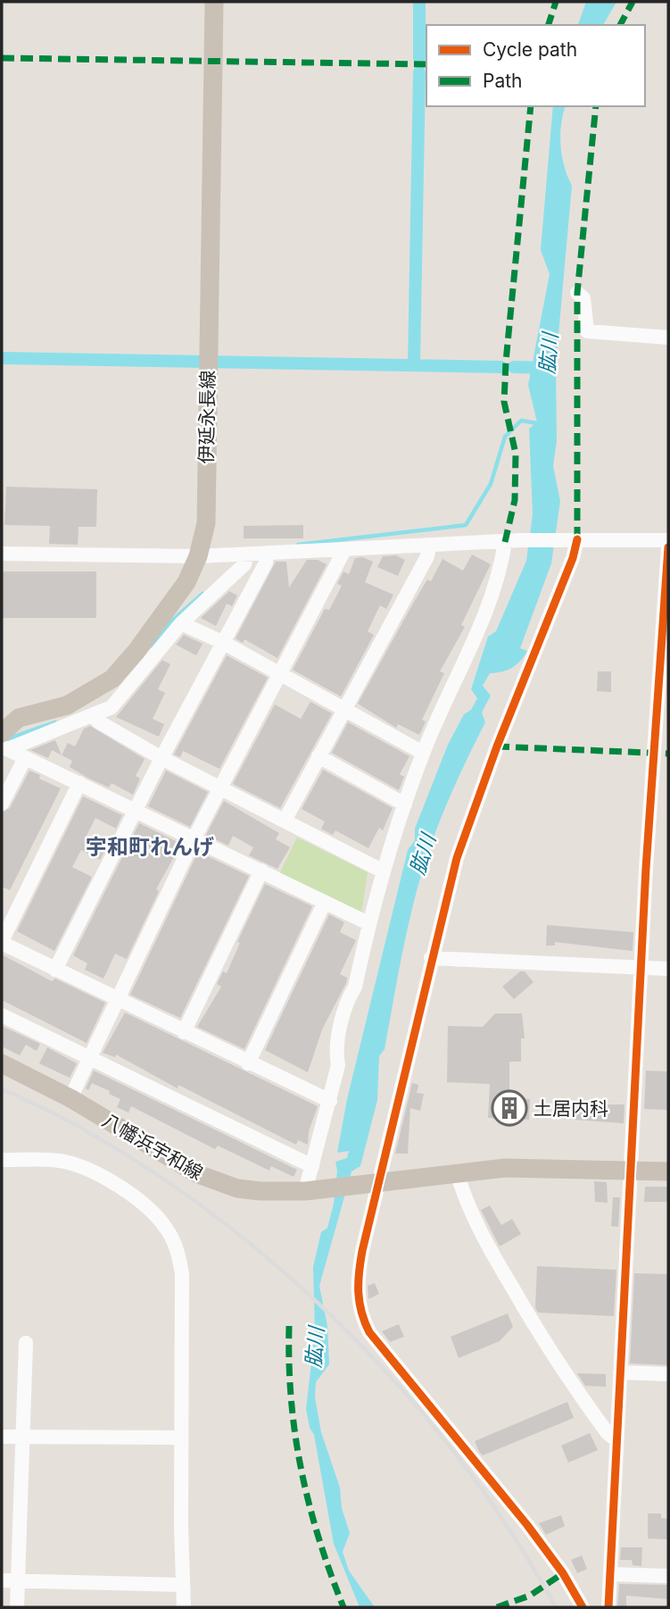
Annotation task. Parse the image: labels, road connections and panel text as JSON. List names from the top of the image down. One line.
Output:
{"streets":{"main road":["伊延永長線","八幡浜宇和線"]},"districts":["宇和町れんげ"],"water":["肱川"],"places":{"building":["土居内科"]},"legend":["Cycle path","Path"]}
